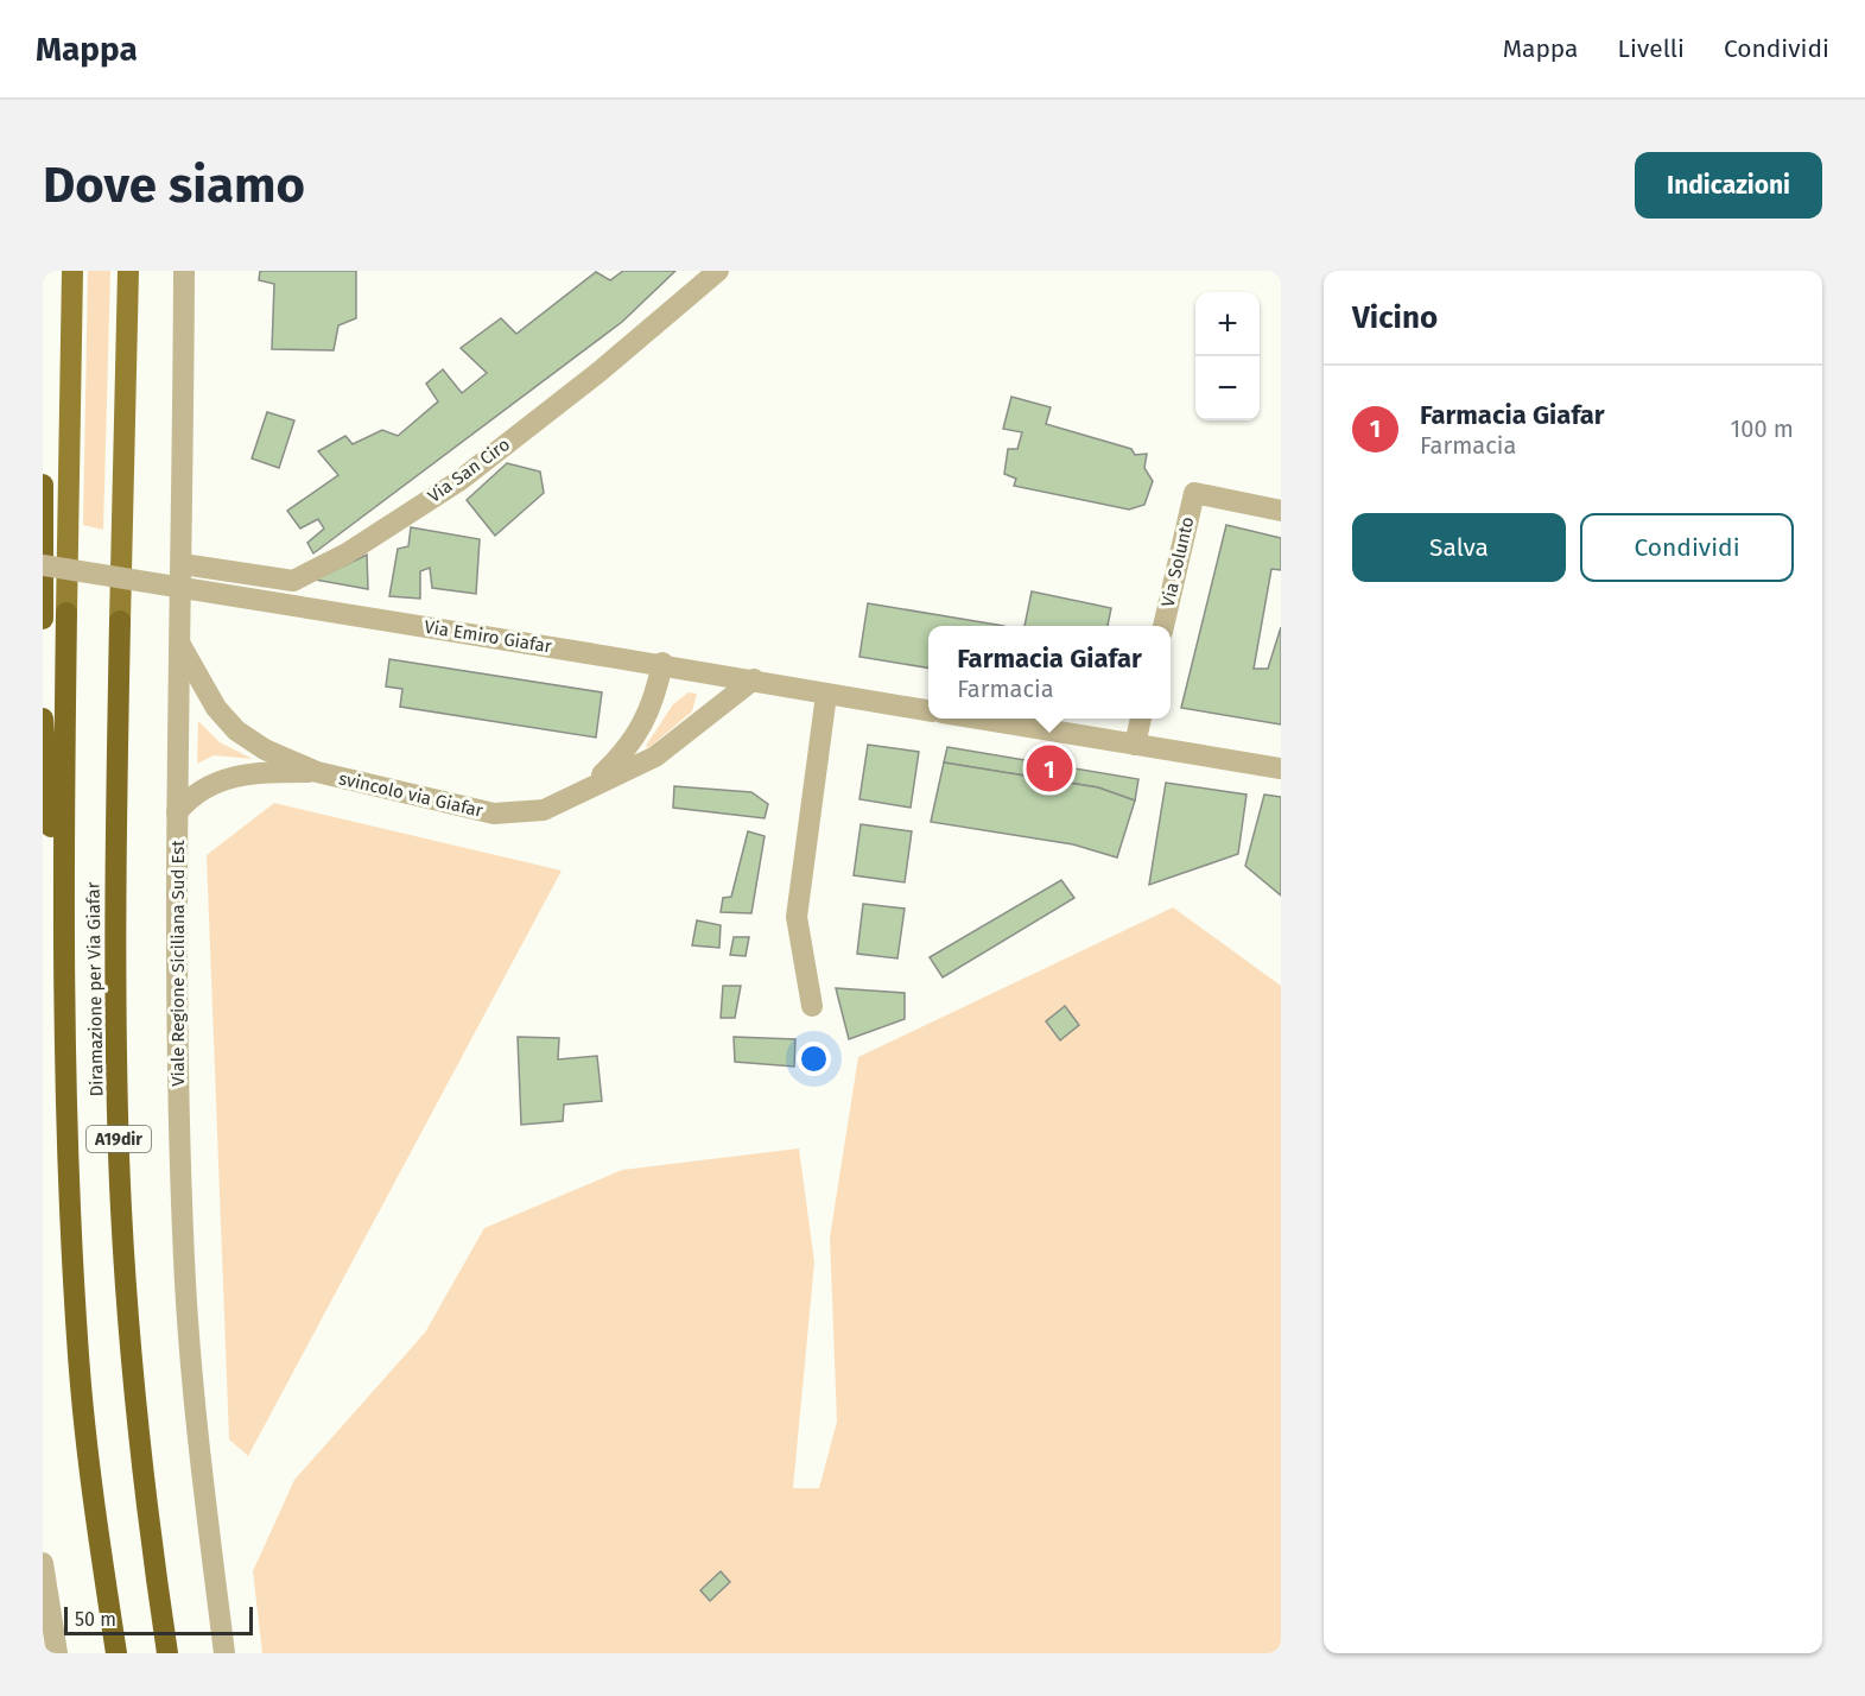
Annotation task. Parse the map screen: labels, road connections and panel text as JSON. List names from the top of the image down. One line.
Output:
{"streets":{"highway":["Diramazione per Via Giafar","A19dir"],"street":["Via San Ciro","Via Solunto","Via Emiro Giafar","svincolo via Giafar","Viale Regione Siciliana Sud Est"]},"crossings":[["Via San Ciro","Viale Regione Siciliana Sud Est"],["Via Emiro Giafar","svincolo via Giafar"],["svincolo via Giafar","Viale Regione Siciliana Sud Est"]],"scale_bar":"50 m","page":{"header":"Mappa","nav":["Mappa","Livelli","Condividi"],"buttons":["Indicazioni",["Salva","Condividi"]],"title":"Dove siamo","heading":"Vicino","map_buttons":["+","−"],"list":[{"mark":"1","name":"Farmacia Giafar","note":"Farmacia","value":"100 m"}],"popup":["Farmacia Giafar","Farmacia"],"pins":"1","scale":"50 m"}}
